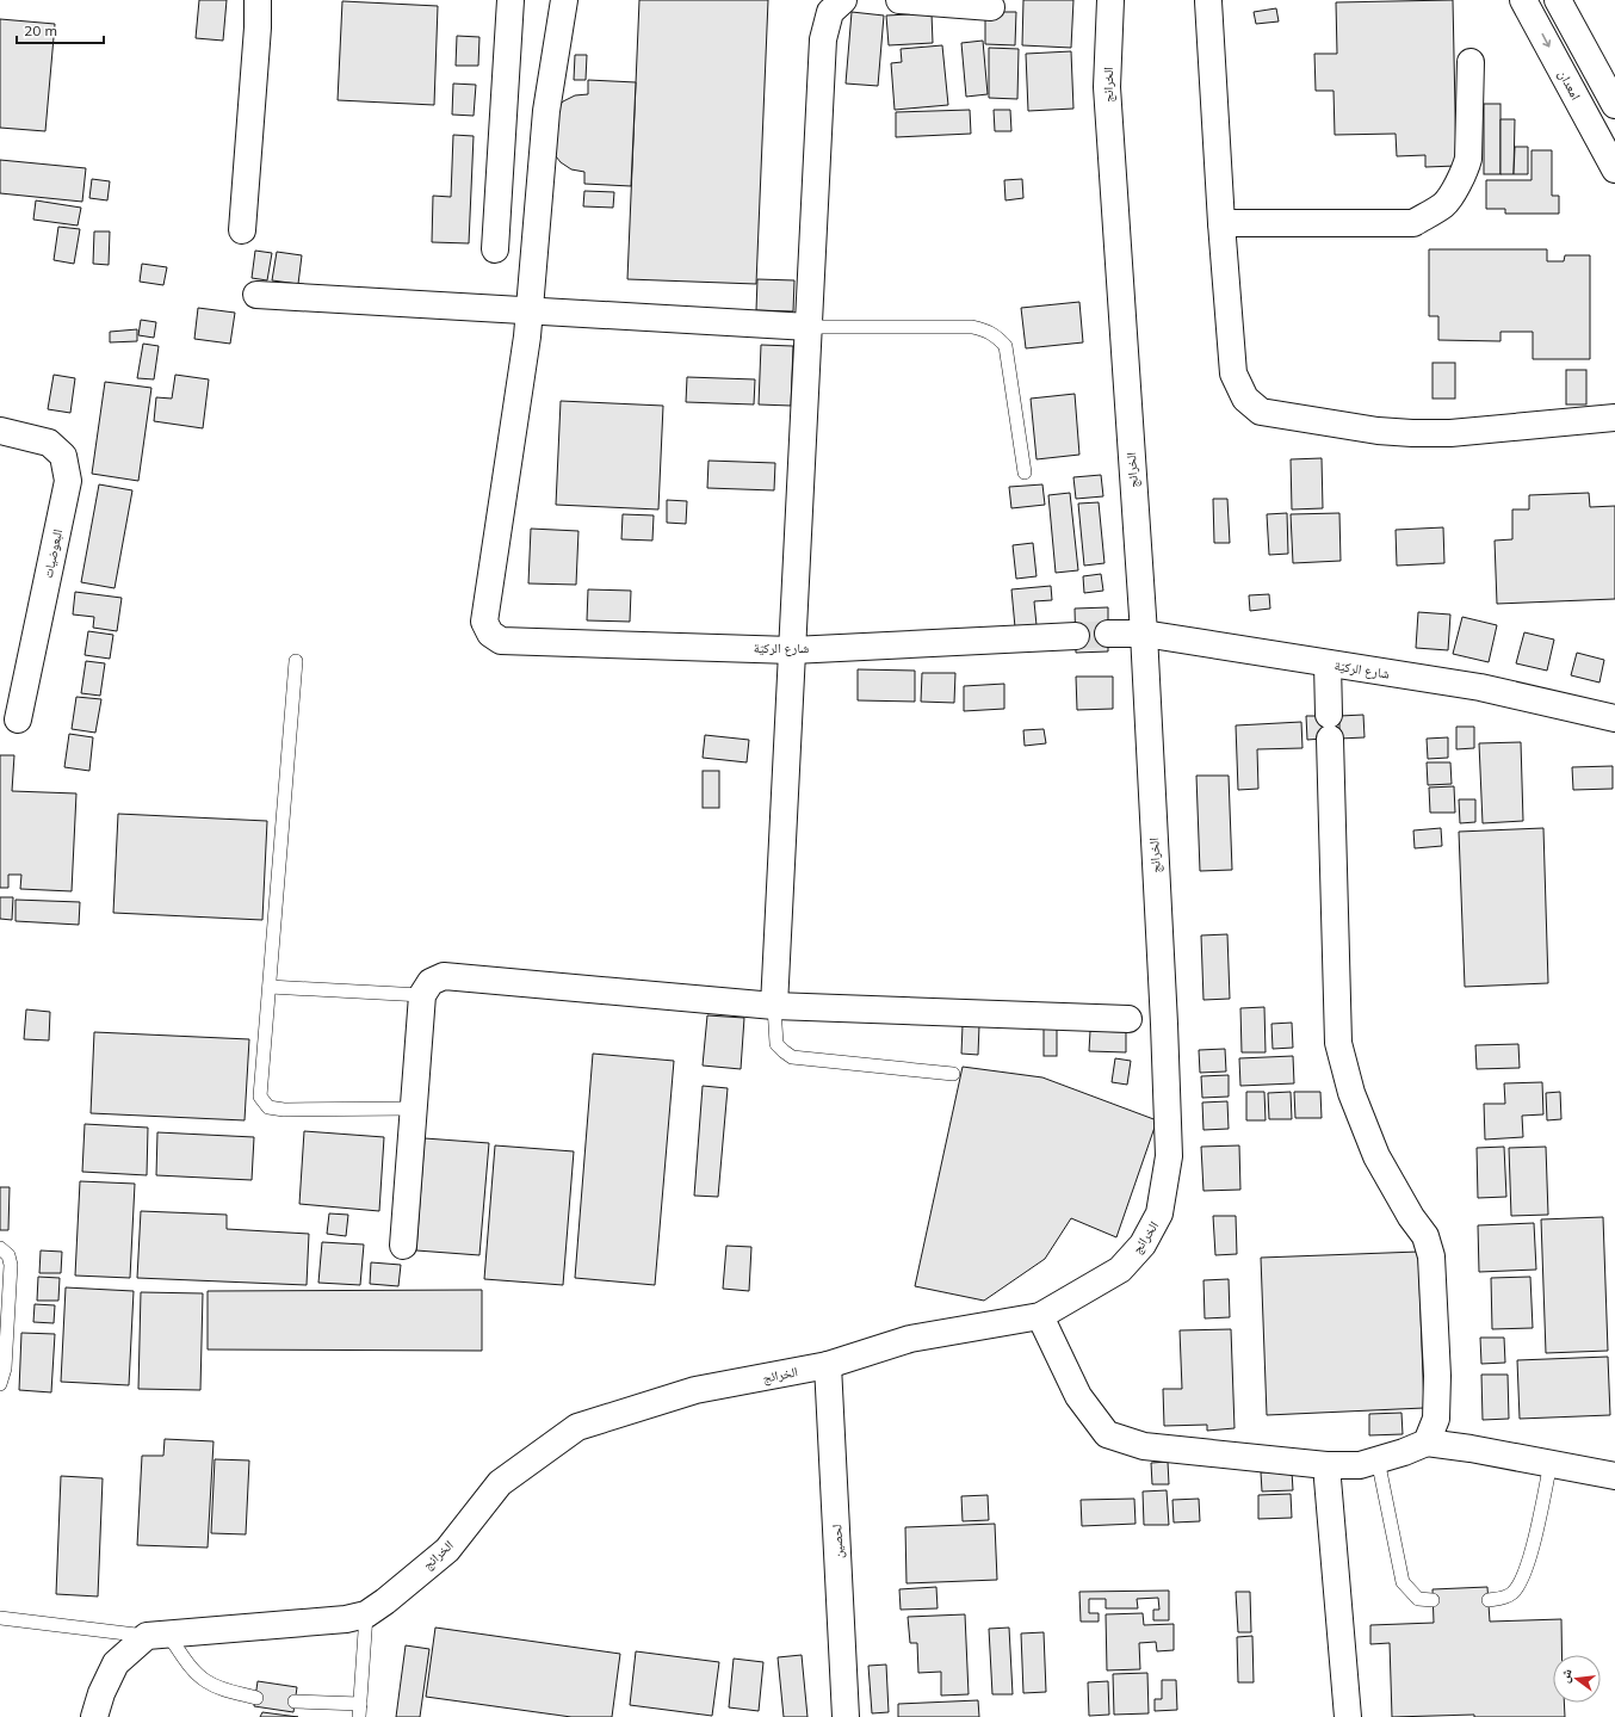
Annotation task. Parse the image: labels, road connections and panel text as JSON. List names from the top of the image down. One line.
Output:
{"streets":{"street":["الخرائج","امعدان","البعوضيات","شارع الركيّة","لحصين"]},"crossings":[["الخرائج","شارع الركيّة"],["الخرائج","لحصين"]],"scale_bar":"20 m","north":"left"}
